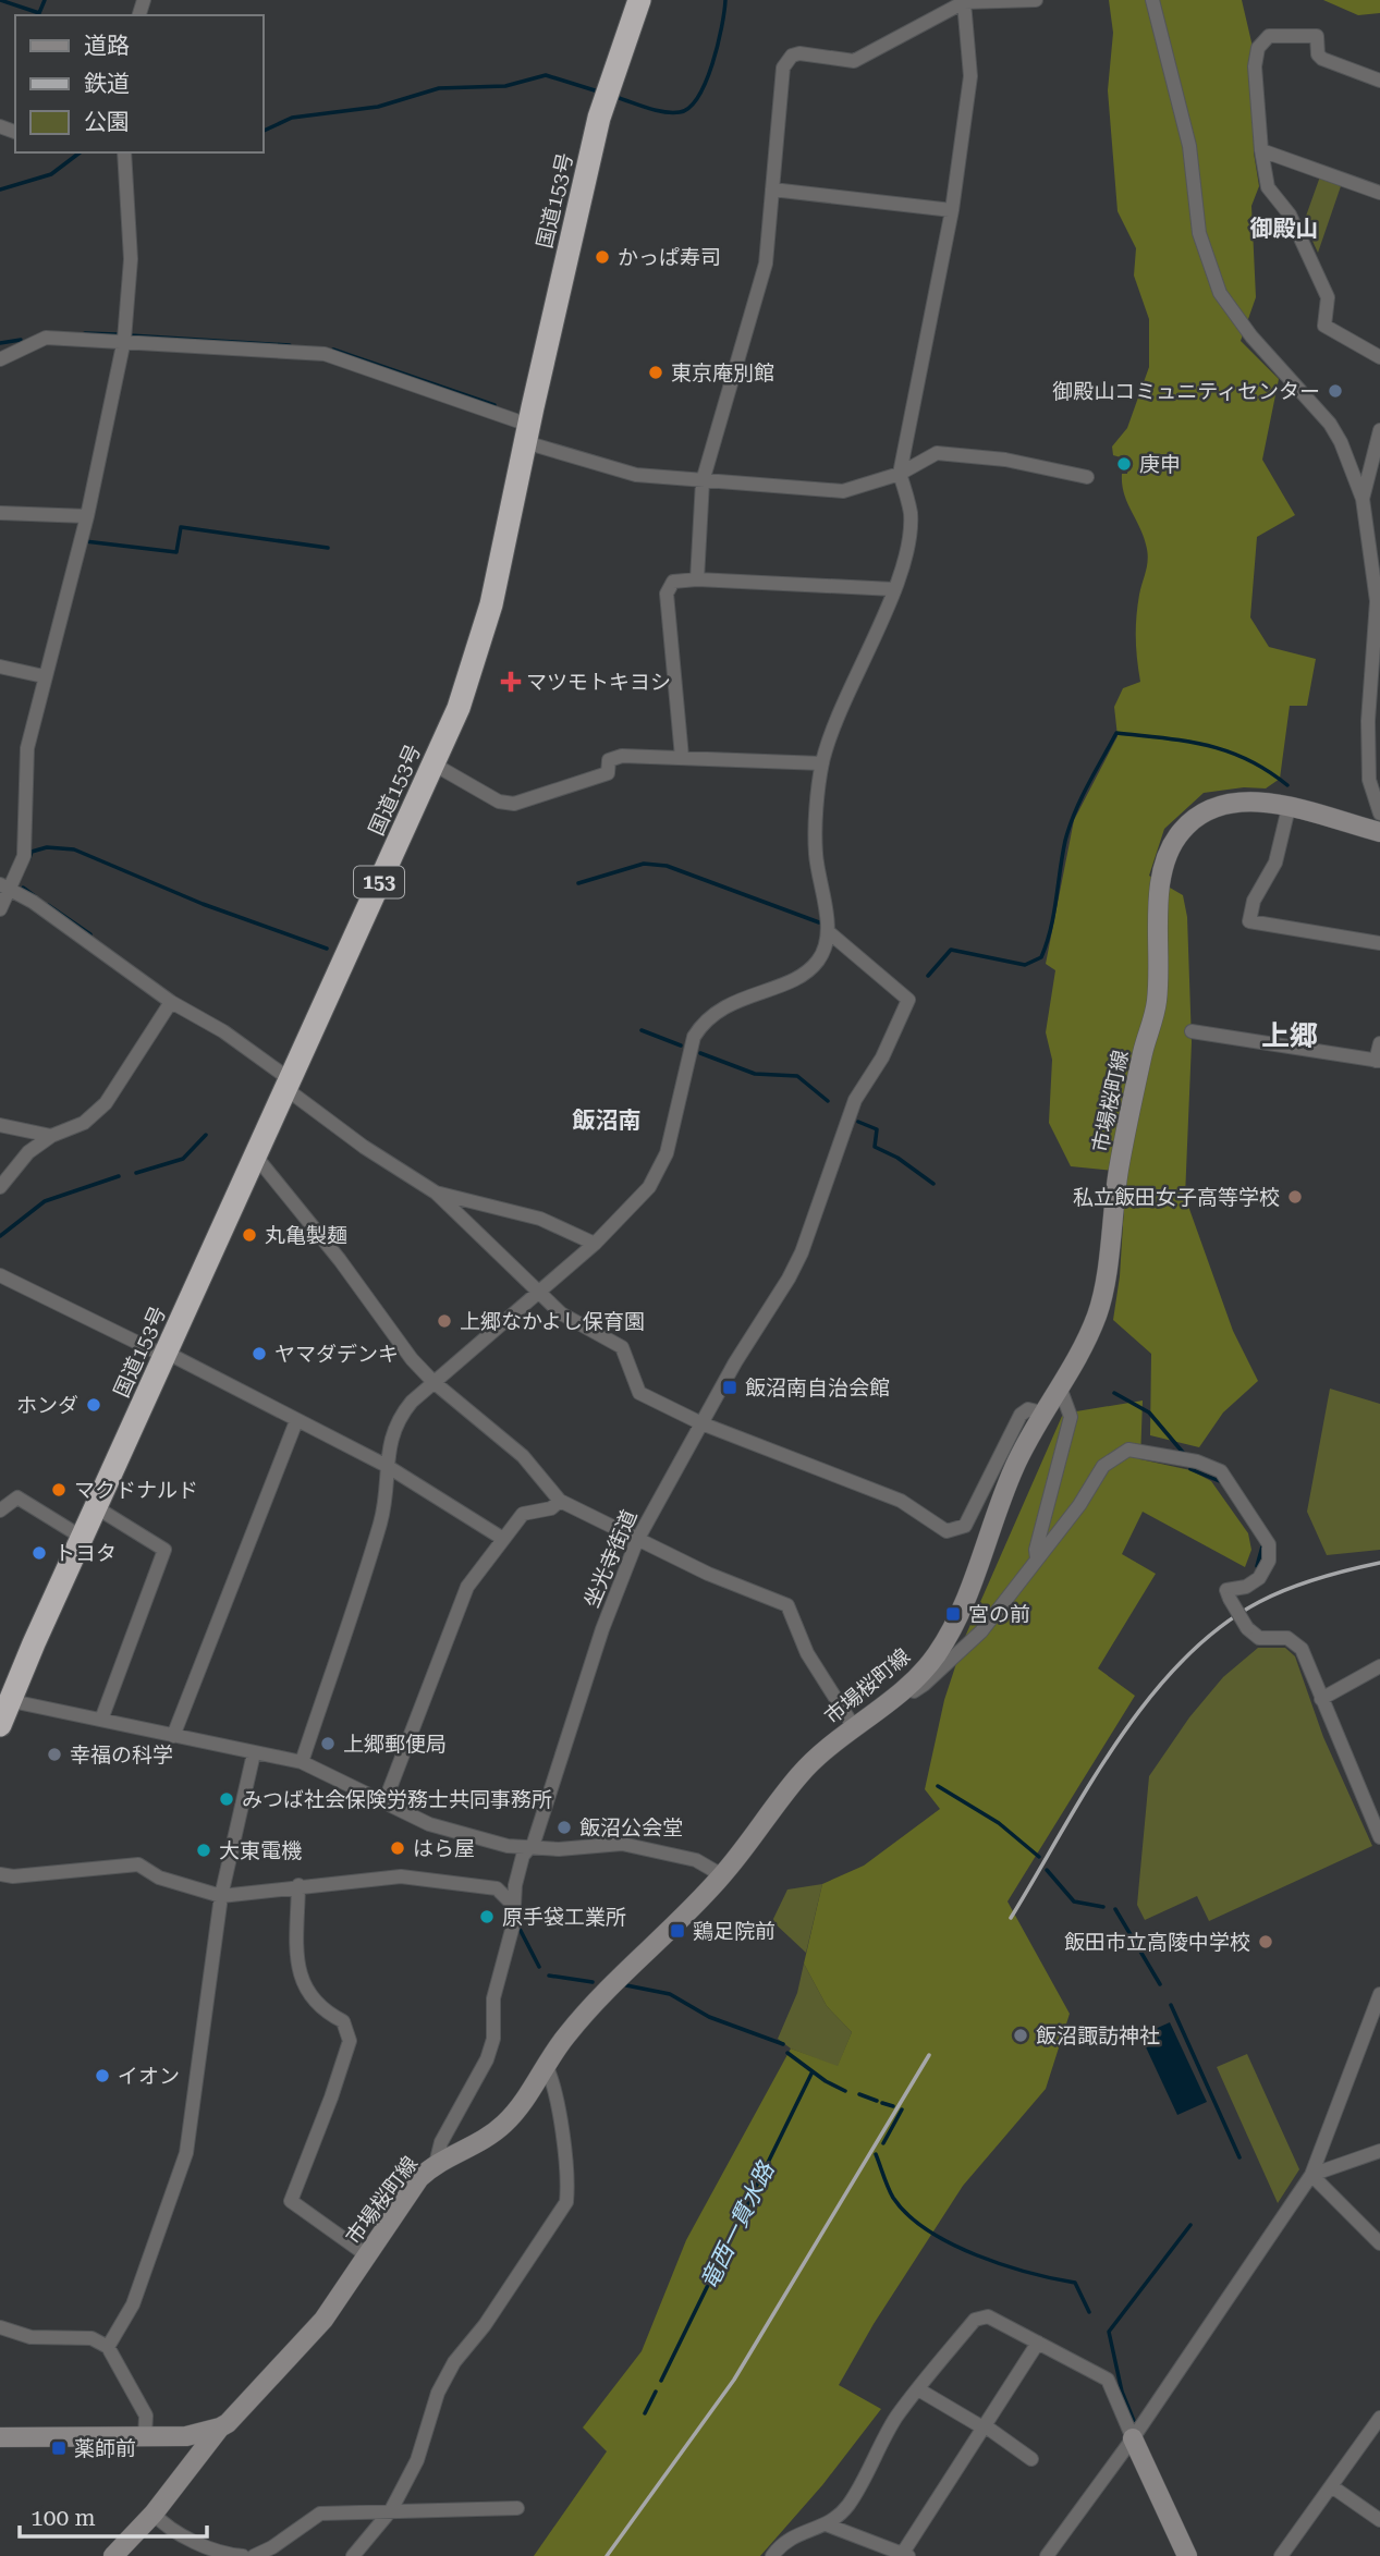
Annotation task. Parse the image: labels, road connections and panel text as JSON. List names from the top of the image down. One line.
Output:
{"streets":{"highway":["国道153号","153"],"main road":["市場桜町線"],"street":["坐光寺街道"]},"crossings":[["市場桜町線","坐光寺街道"]],"districts":["御殿山","上郷","飯沼南"],"water":["竜西一貫水路"],"places":{"other":["かっぱ寿司","東京庵別館","御殿山コミュニティセンター","庚申","私立飯田女子高等学校","丸亀製麺","上郷なかよし保育園","ヤマダデンキ","ホンダ","マクドナルド","トヨタ","上郷郵便局","幸福の科学","みつば社会保険労務士共同事務所","飯沼公会堂","はら屋","大東電機","原手袋工業所","飯田市立高陵中学校","飯沼諏訪神社","イオン"],"health":["マツモトキヨシ"],"transit":["飯沼南自治会館","宮の前","鶏足院前","薬師前"]},"legend":["道路","鉄道","公園"],"scale_bar":"100 m"}
